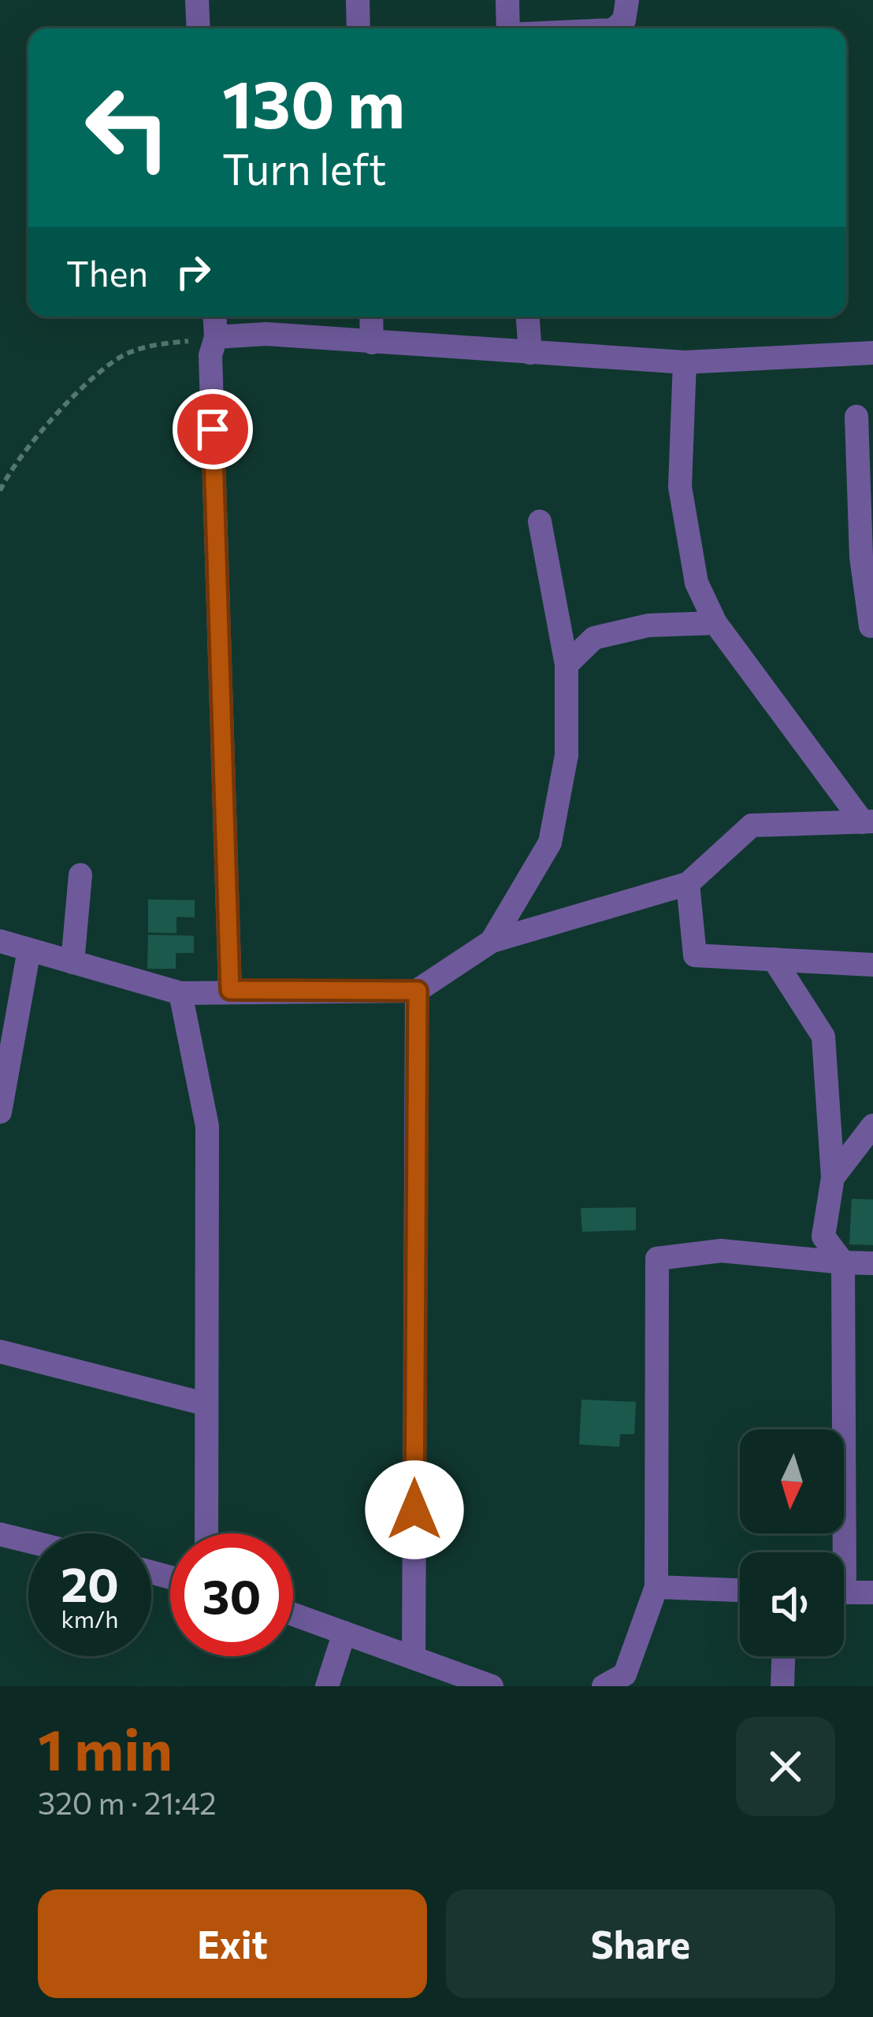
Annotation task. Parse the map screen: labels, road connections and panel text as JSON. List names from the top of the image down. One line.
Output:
{"north":"bottom","page":{"turn":["130 m","Turn left"],"then":"Then","speed":"20 km/h","limit":"30","heading":["1 min","320 m · 21:42"],"buttons":["Exit","Share"]}}
